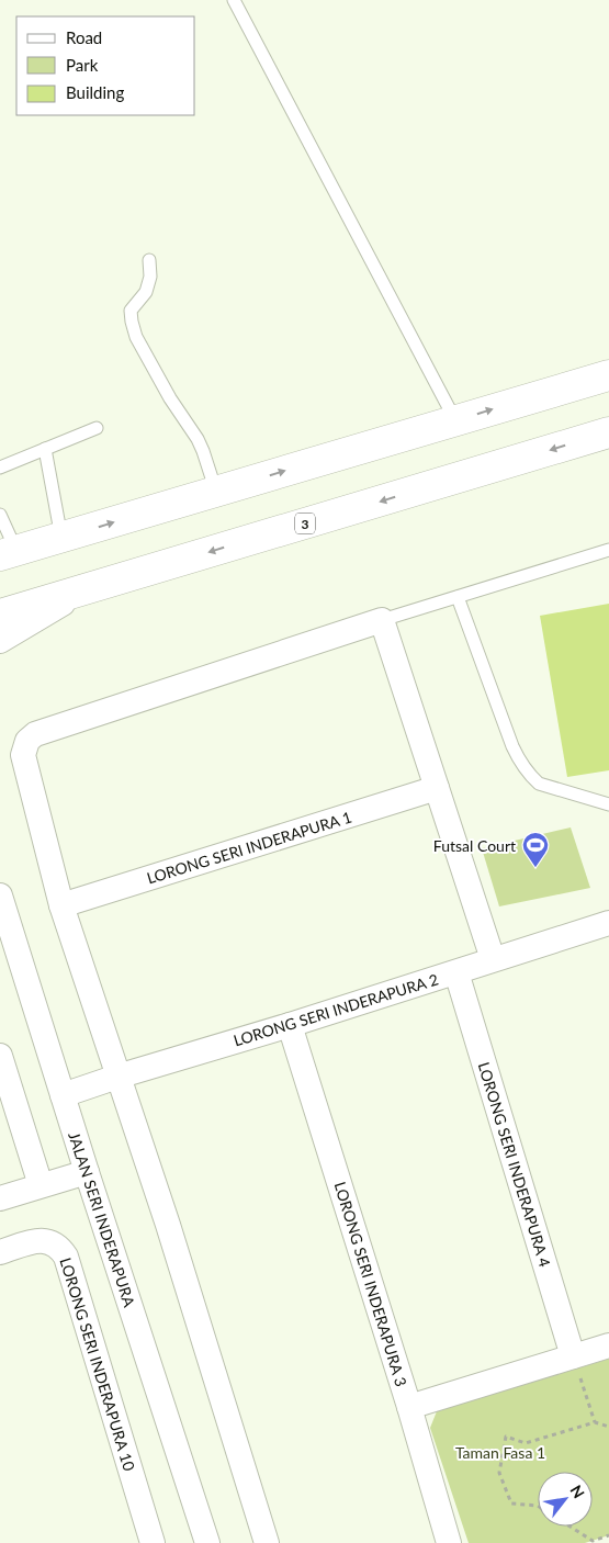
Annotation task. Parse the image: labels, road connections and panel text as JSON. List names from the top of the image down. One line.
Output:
{"streets":{"highway":["3"],"street":["LORONG SERI INDERAPURA 1","LORONG SERI INDERAPURA 2","LORONG SERI INDERAPURA 4","JALAN SERI INDERAPURA","LORONG SERI INDERAPURA 3","LORONG SERI INDERAPURA 10"]},"crossings":[["LORONG SERI INDERAPURA 2","LORONG SERI INDERAPURA 4"],["LORONG SERI INDERAPURA 2","JALAN SERI INDERAPURA"],["LORONG SERI INDERAPURA 2","LORONG SERI INDERAPURA 3"]],"parks":["Taman Fasa 1"],"places":{"sports":["Futsal Court"]},"legend":["Road","Park","Building"],"north":"top right"}
